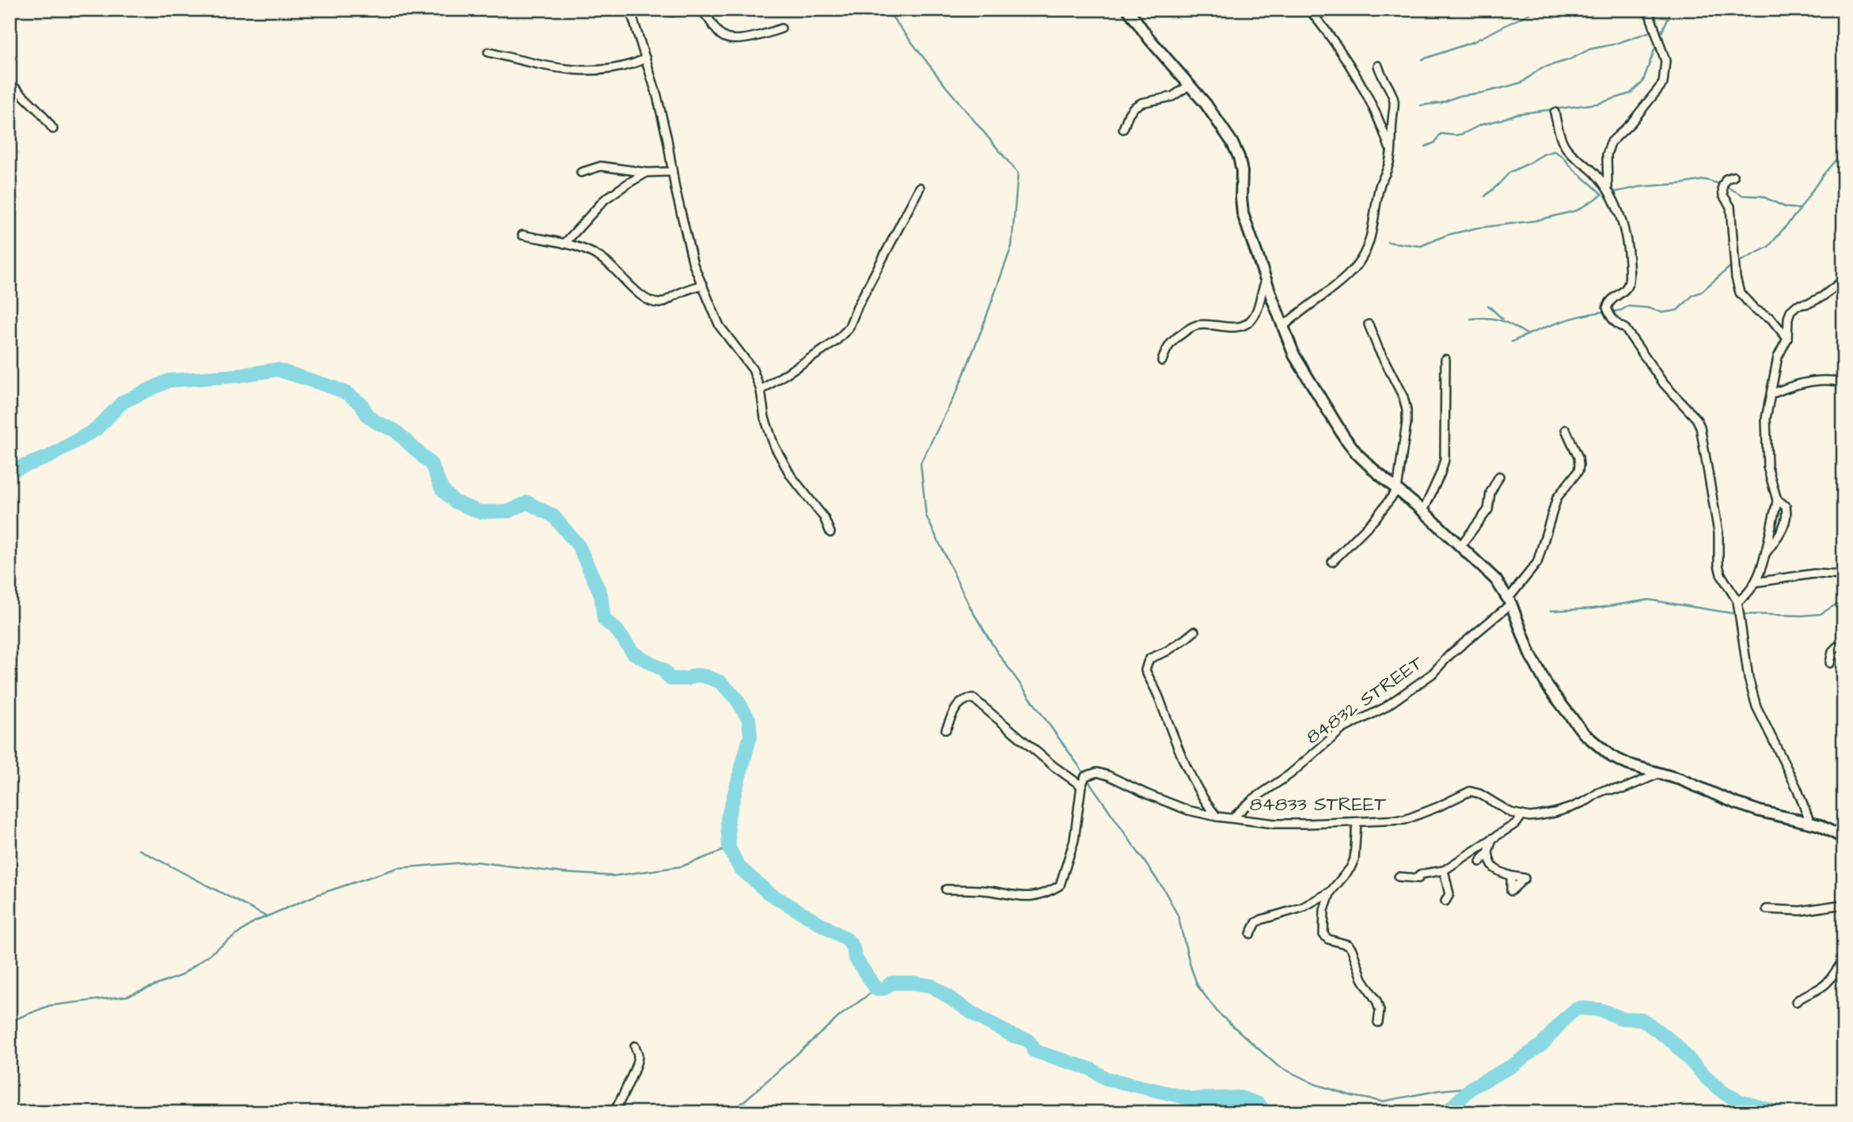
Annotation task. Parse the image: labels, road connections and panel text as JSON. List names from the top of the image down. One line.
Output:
{"streets":{"street":["84832 STREET","84833 STREET"]},"crossings":[["84832 STREET","84833 STREET"]]}
